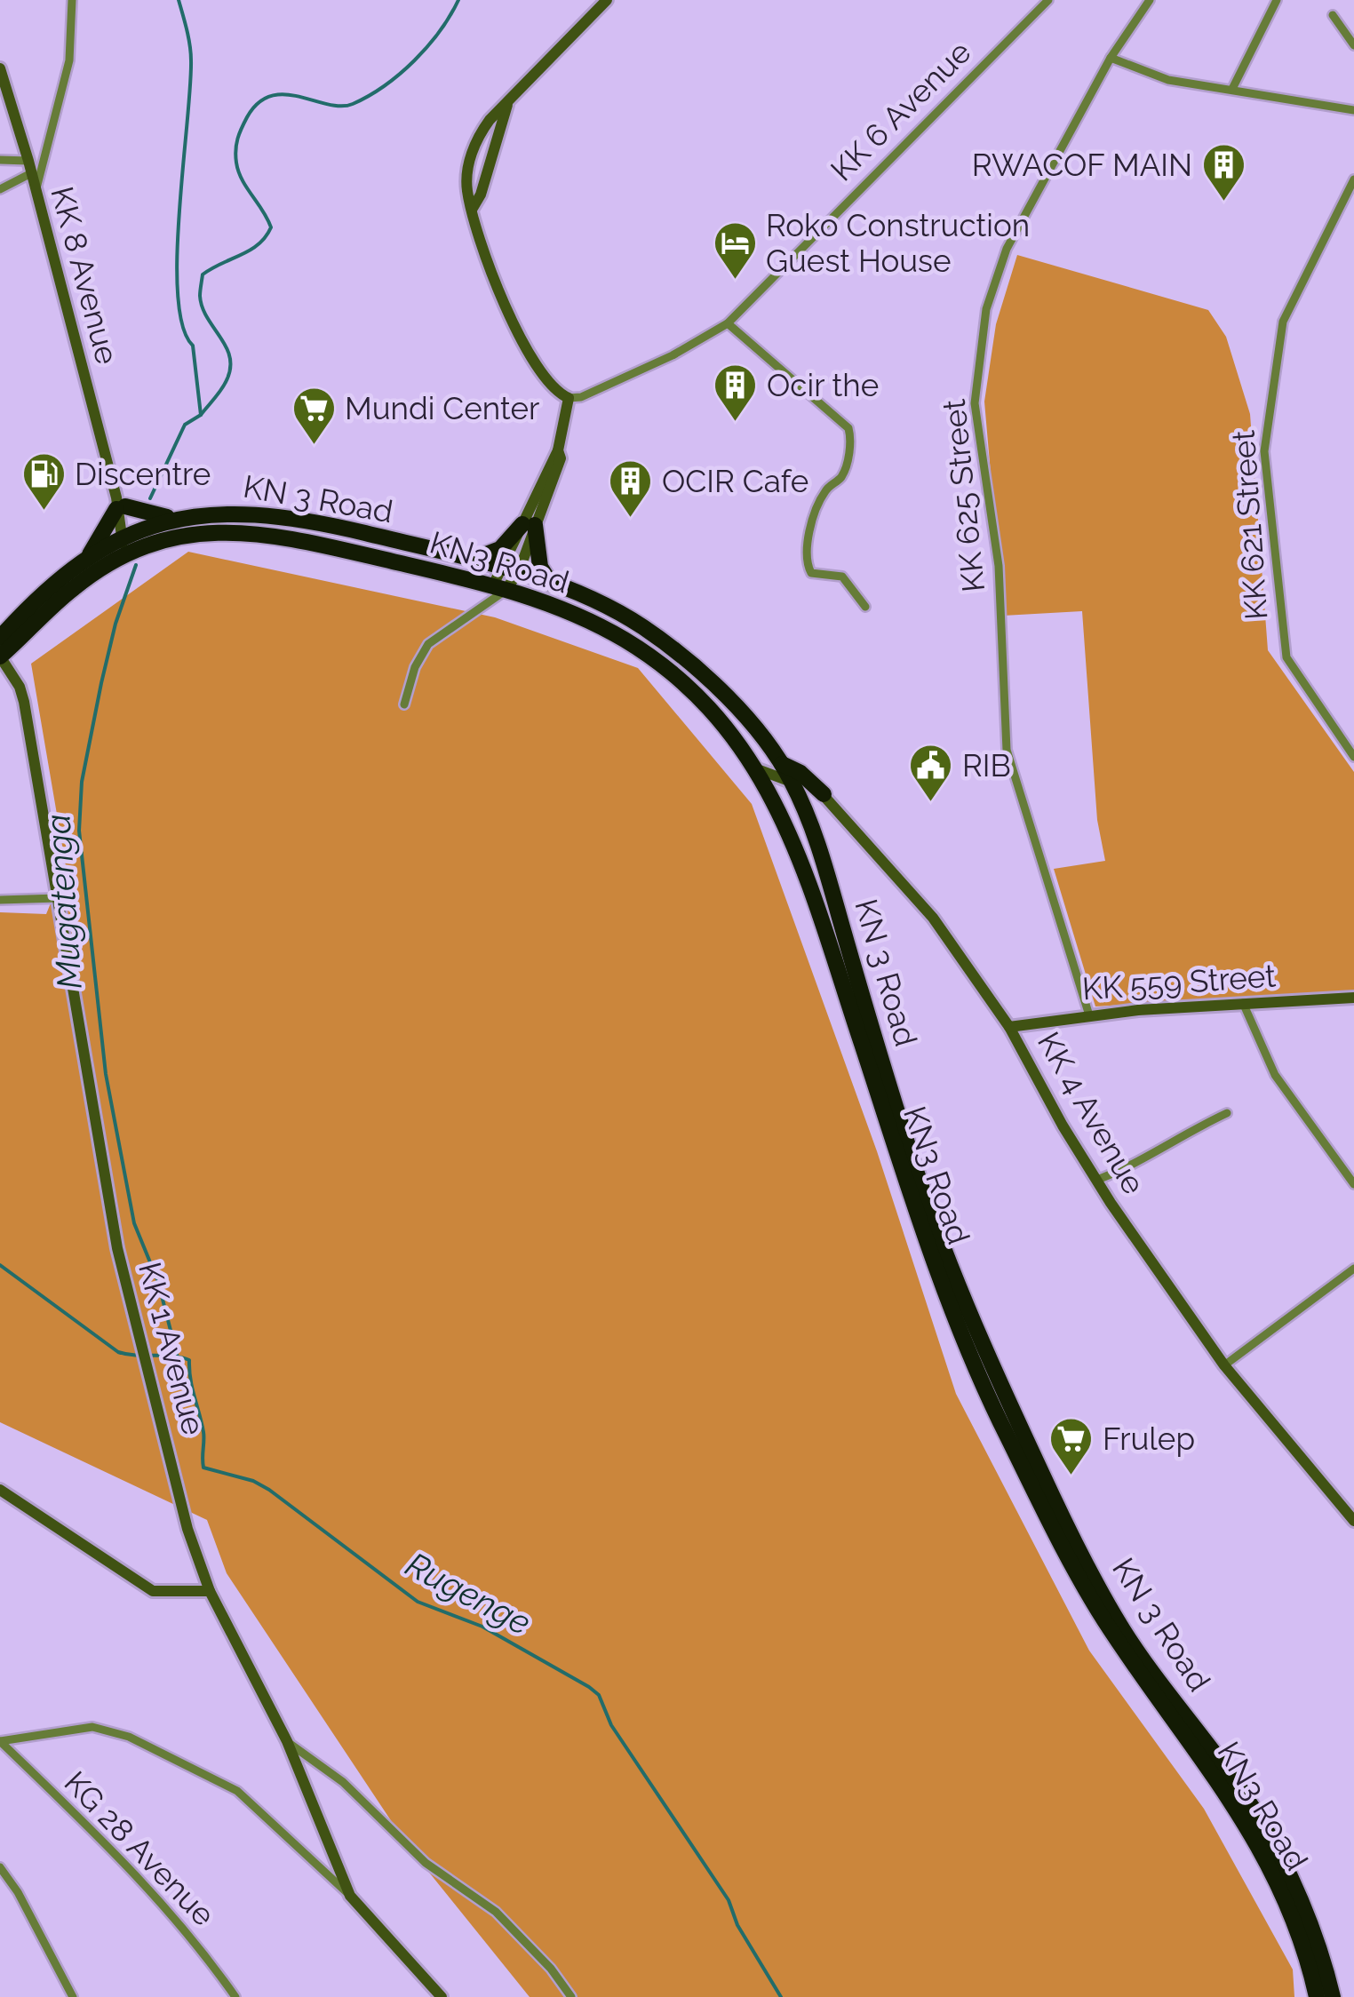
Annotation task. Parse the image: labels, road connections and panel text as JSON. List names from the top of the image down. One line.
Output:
{"streets":{"highway":["KN 3 Road","KN3 Road"],"main road":["KK 8 Avenue","KK 559 Street","KK 4 Avenue","KK 1 Avenue"],"street":["KK 6 Avenue","KK 625 Street","KK 621 Street","KG 28 Avenue"]},"crossings":[["KK 8 Avenue","KN 3 Road"],["KK 625 Street","KK 559 Street"],["KN 3 Road","KN3 Road"],["KN 3 Road","KK 1 Avenue"],["KK 559 Street","KK 4 Avenue"]],"water":["Mugatenga","Rugenge"],"places":{"building":["RWACOF MAIN","Ocir the","OCIR Cafe"],"hotel":["Roko Construction Guest House"],"supermarket":["Mundi Center","Frulep"],"fuel station":["Discentre"],"public building":["RIB"]}}
